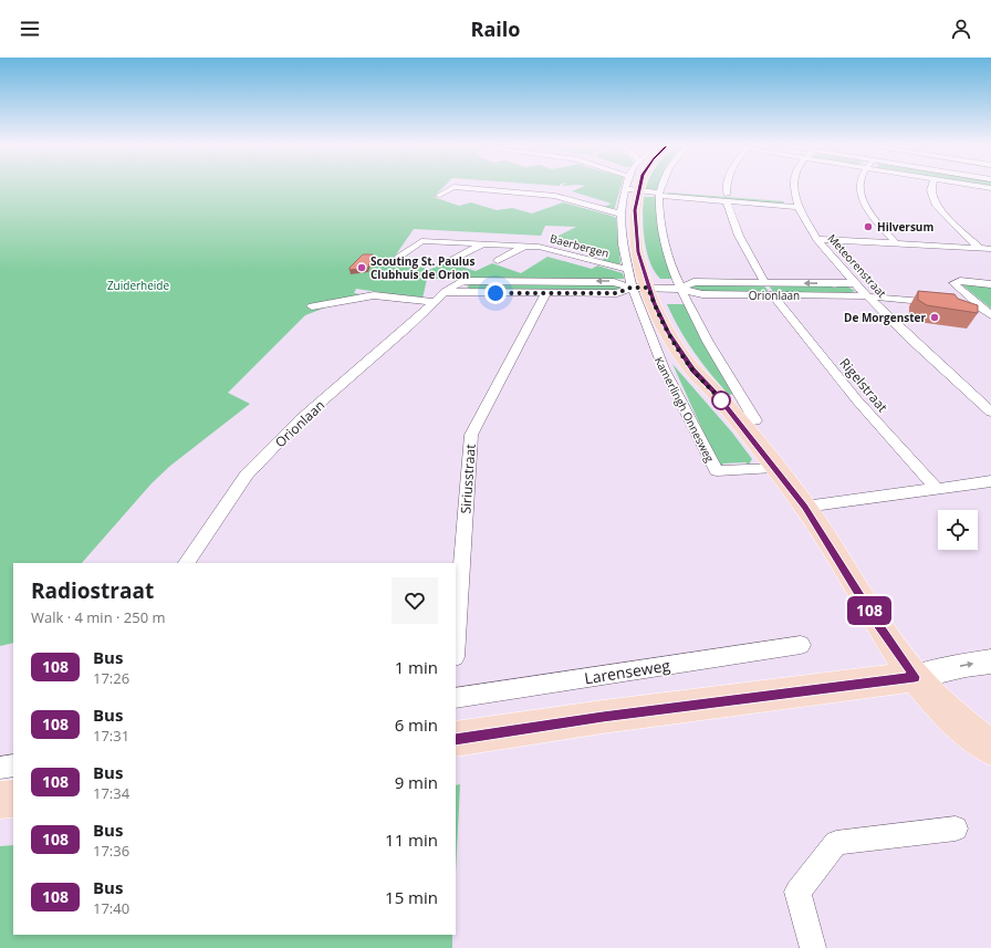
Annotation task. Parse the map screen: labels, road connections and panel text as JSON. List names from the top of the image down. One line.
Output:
{"streets":{"main road":["Kamerlingh Onnesweg"],"street":["Baerbergen","Meteorenstraat","Orionlaan","Rigelstraat","Siriusstraat","Larenseweg"]},"crossings":[["Baerbergen","Kamerlingh Onnesweg"],["Meteorenstraat","Orionlaan"],["Orionlaan","Rigelstraat"],["Orionlaan","Kamerlingh Onnesweg"],["Orionlaan","Siriusstraat"]],"parks":["Zuiderheide"],"places":["Hilversum","Scouting St. Paulus Clubhuis de Orion","De Morgenster"],"lines":["bus line 108"],"page":{"header":"Railo","on_map":"108","heading":["Radiostraat","Walk · 4 min · 250 m"],"list":[{"mark":"108","name":"Bus","note":"17:26","value":"1 min"},{"mark":"108","name":"Bus","note":"17:31","value":"6 min"},{"mark":"108","name":"Bus","note":"17:34","value":"9 min"},{"mark":"108","name":"Bus","note":"17:36","value":"11 min"},{"mark":"108","name":"Bus","note":"17:40","value":"15 min"}]}}
